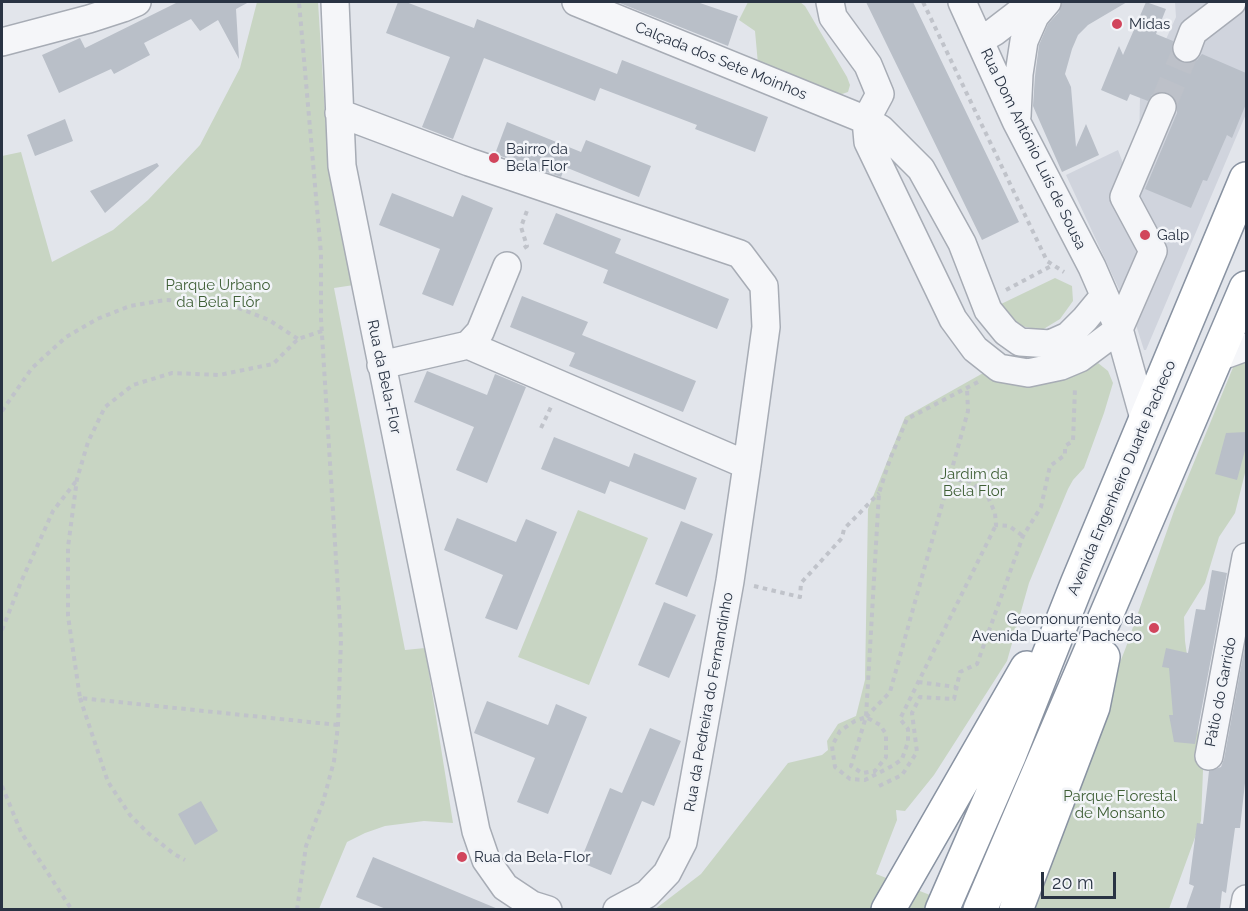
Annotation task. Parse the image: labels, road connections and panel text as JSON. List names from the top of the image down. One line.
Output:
{"streets":{"highway":["Avenida Engenheiro Duarte Pacheco"],"street":["Calçada dos Sete Moinhos","Rua Dom António Luís de Sousa","Rua da Bela-Flor","Pátio do Garrido","Rua da Pedreira do Fernandinho"]},"crossings":[["Rua Dom António Luís de Sousa","Avenida Engenheiro Duarte Pacheco"],["Rua da Bela-Flor","Rua da Pedreira do Fernandinho"]],"parks":["Parque Urbano da Bela Flôr","Jardim da Bela Flor","Parque Florestal de Monsanto"],"places":["Midas","Bairro da Bela Flor","Galp","Geomonumento da Avenida Duarte Pacheco","Rua da Bela-Flor"],"scale_bar":"20 m"}
